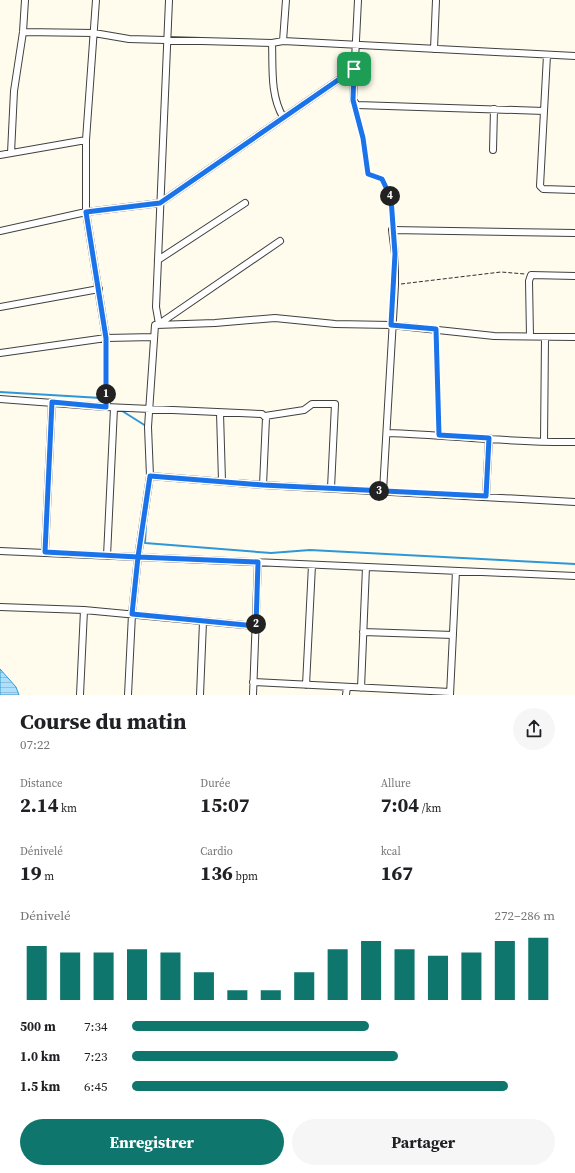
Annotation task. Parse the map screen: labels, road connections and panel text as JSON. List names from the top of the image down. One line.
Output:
{"page":{"pins":["4","1","3","2"],"heading":["Course du matin","07:22"],"stats":[["Distance","2.14 km"],["Durée","15:07"],["Allure","7:04 /km"],["Dénivelé","19 m"],["Cardio","136 bpm"],["kcal","167"]],"chart":["Dénivelé","272–286 m"],"list":[{"name":"500 m","note":"7:34"},{"name":"1.0 km","note":"7:23"},{"name":"1.5 km","note":"6:45"}],"buttons":["Enregistrer","Partager"]}}
